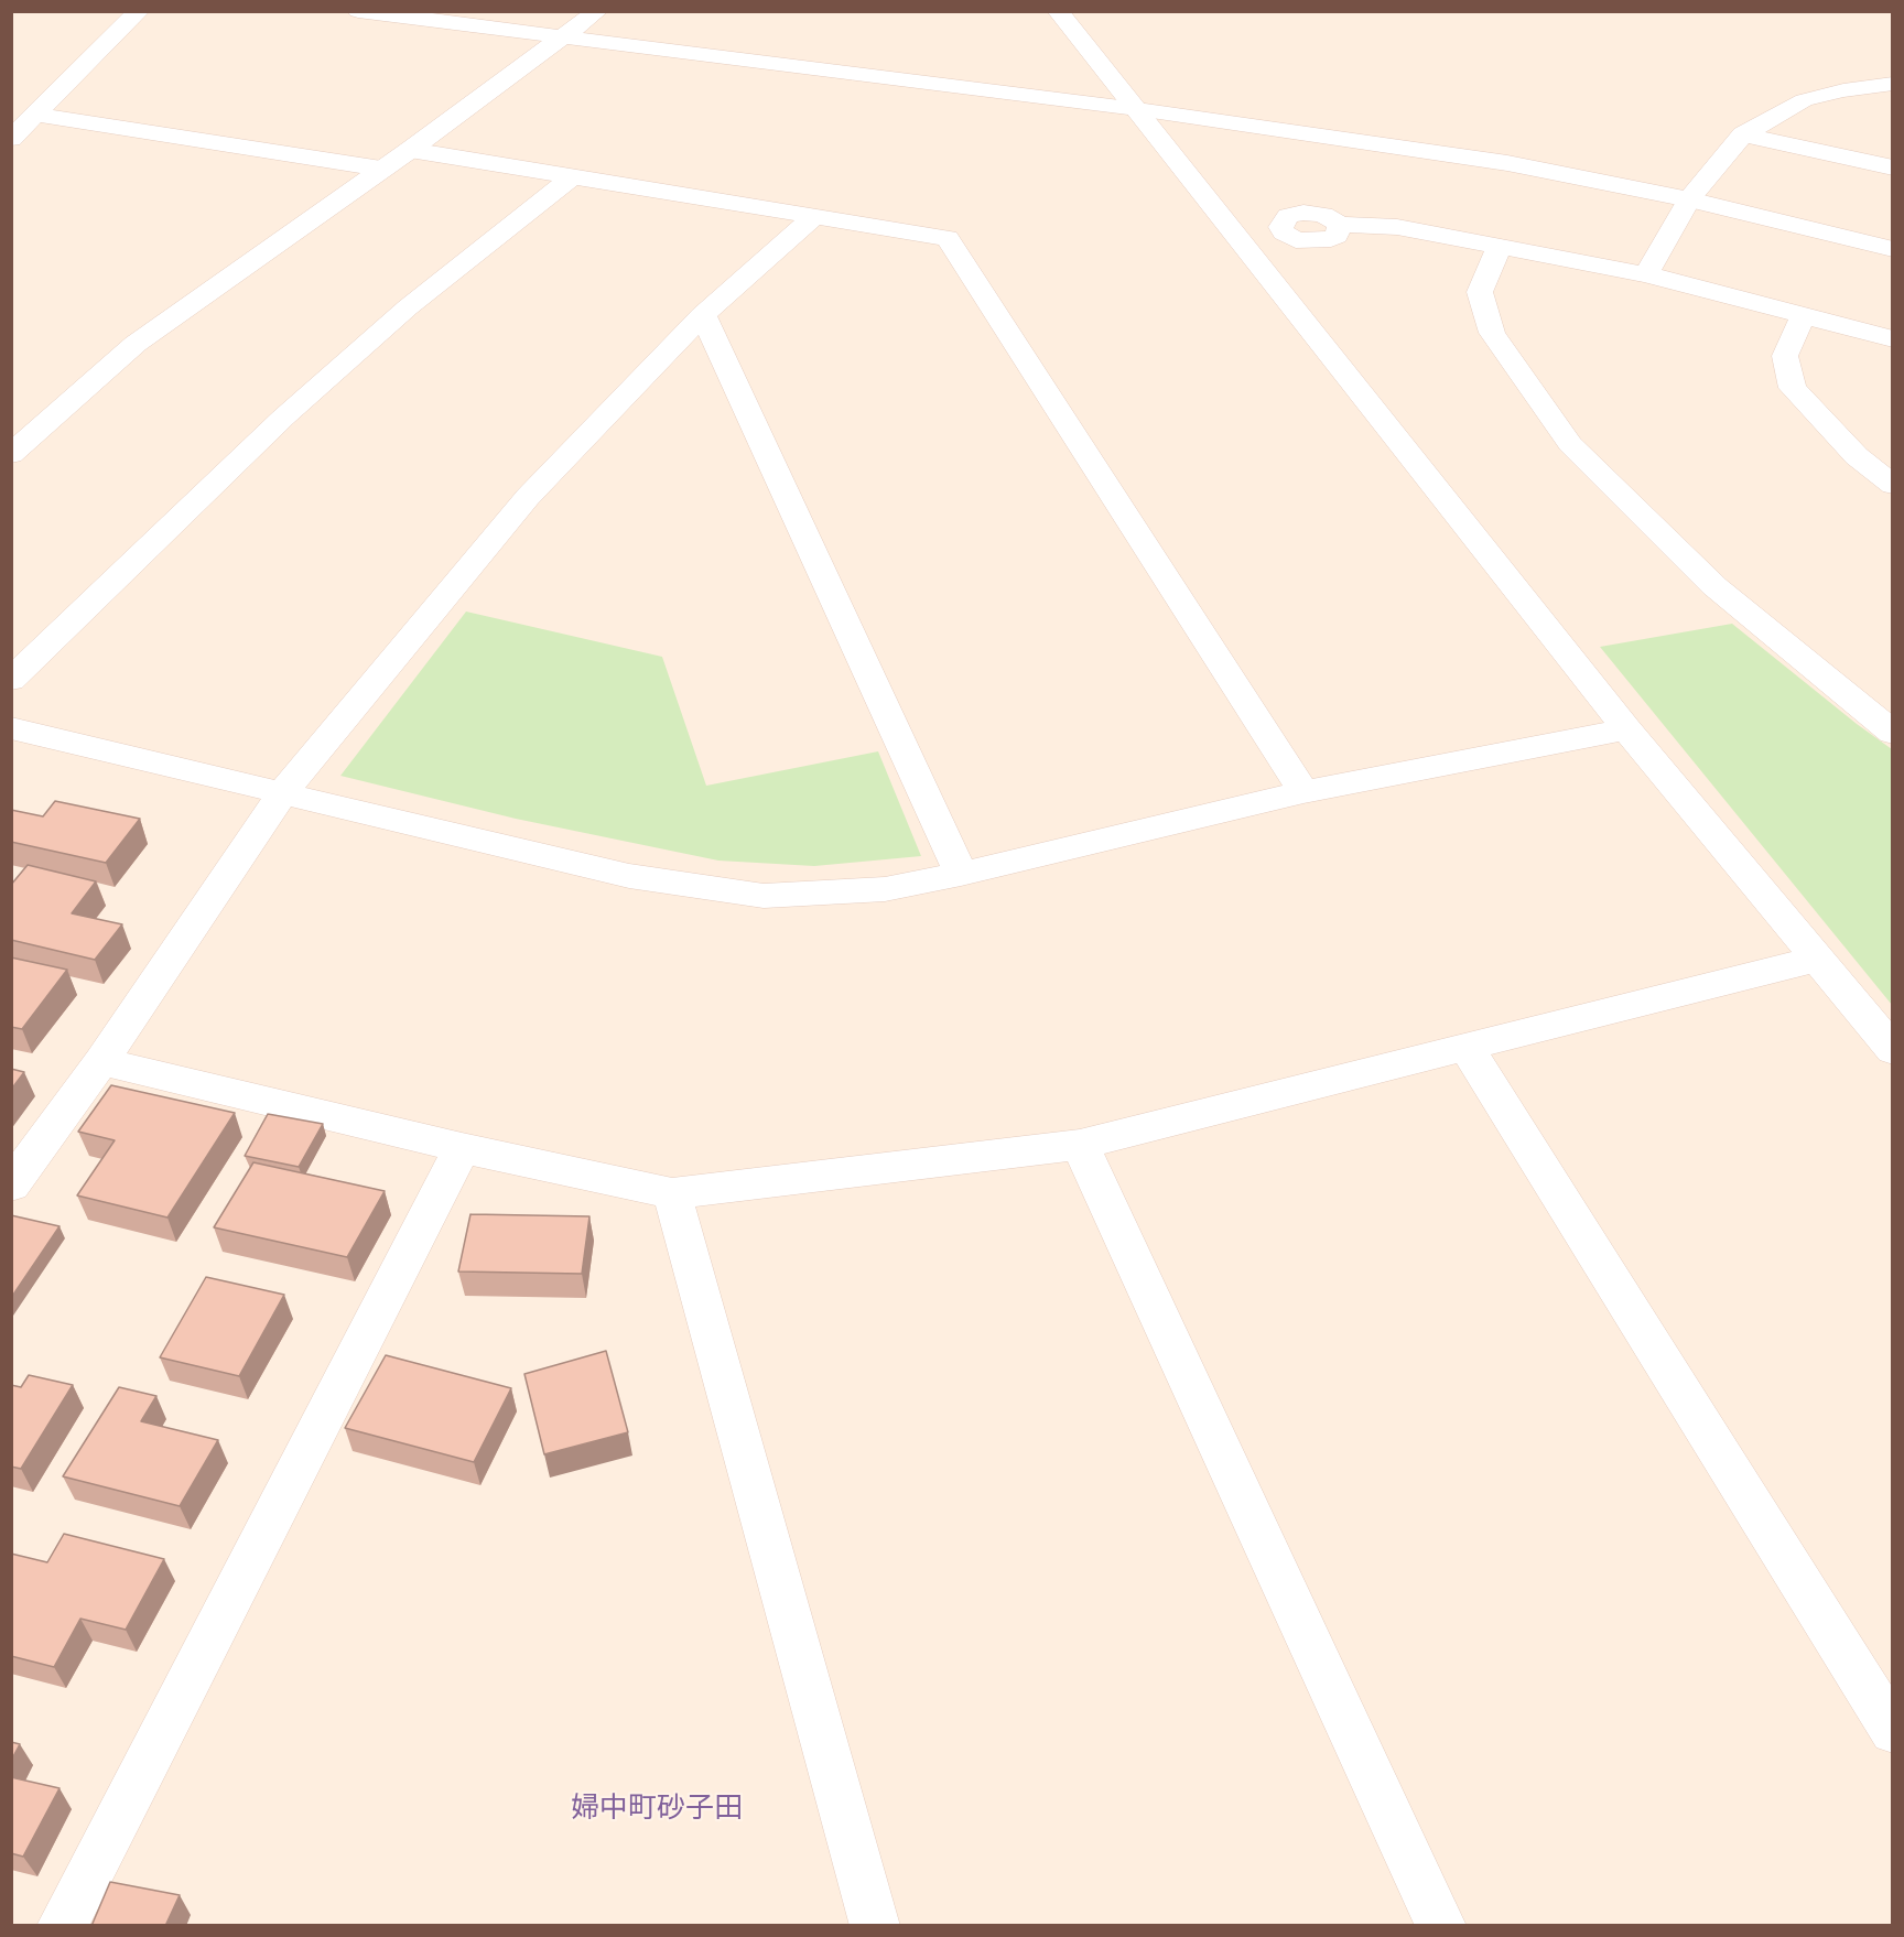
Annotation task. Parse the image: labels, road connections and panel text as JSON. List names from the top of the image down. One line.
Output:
{"districts":["婦中町砂子田"]}
